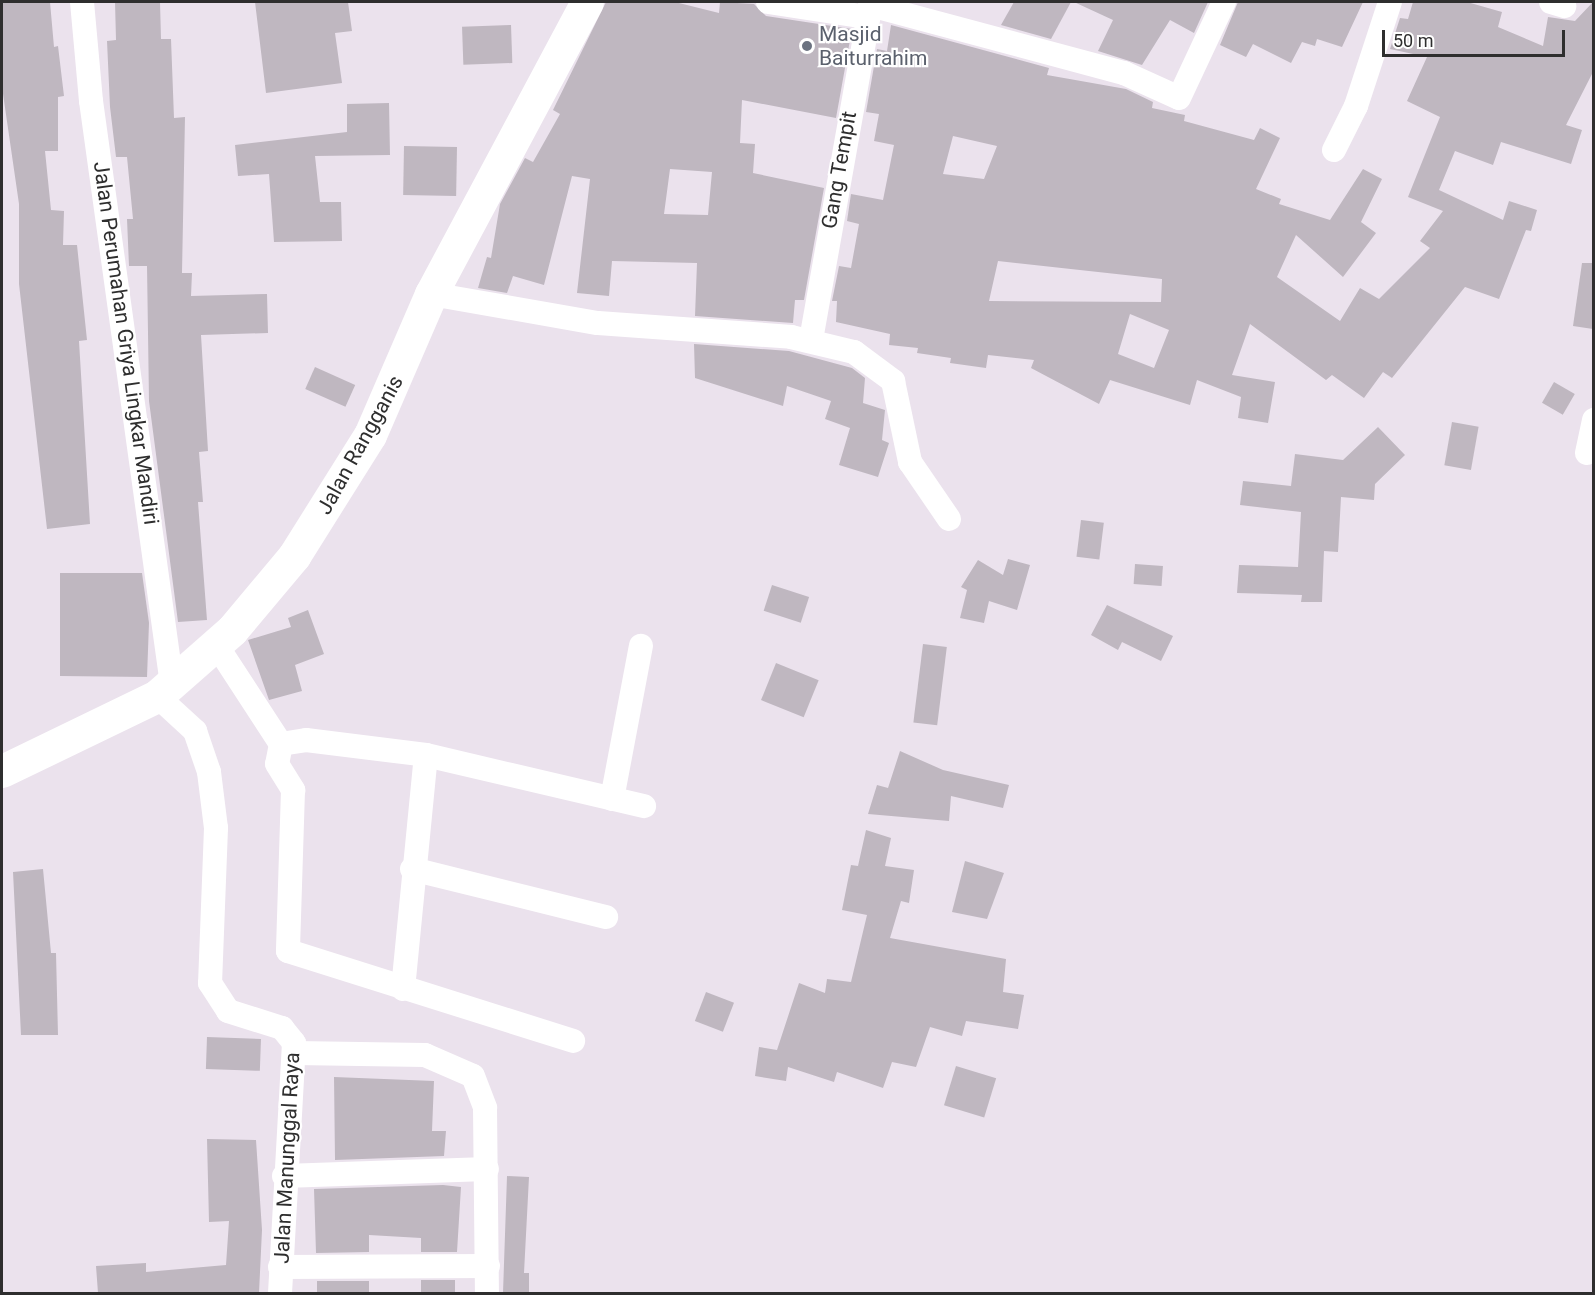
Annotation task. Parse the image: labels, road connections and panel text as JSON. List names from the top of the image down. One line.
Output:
{"streets":{"street":["Gang Tempit","Jalan Perumahan Griya Lingkar Mandiri","Jalan Rangganis","Jalan Manunggal Raya"]},"crossings":[["Jalan Perumahan Griya Lingkar Mandiri","Jalan Rangganis"],["Jalan Perumahan Griya Lingkar Mandiri","Jalan Manunggal Raya"],["Jalan Rangganis","Jalan Manunggal Raya"]],"places":["Masjid Baiturrahim"],"scale_bar":"50 m"}
